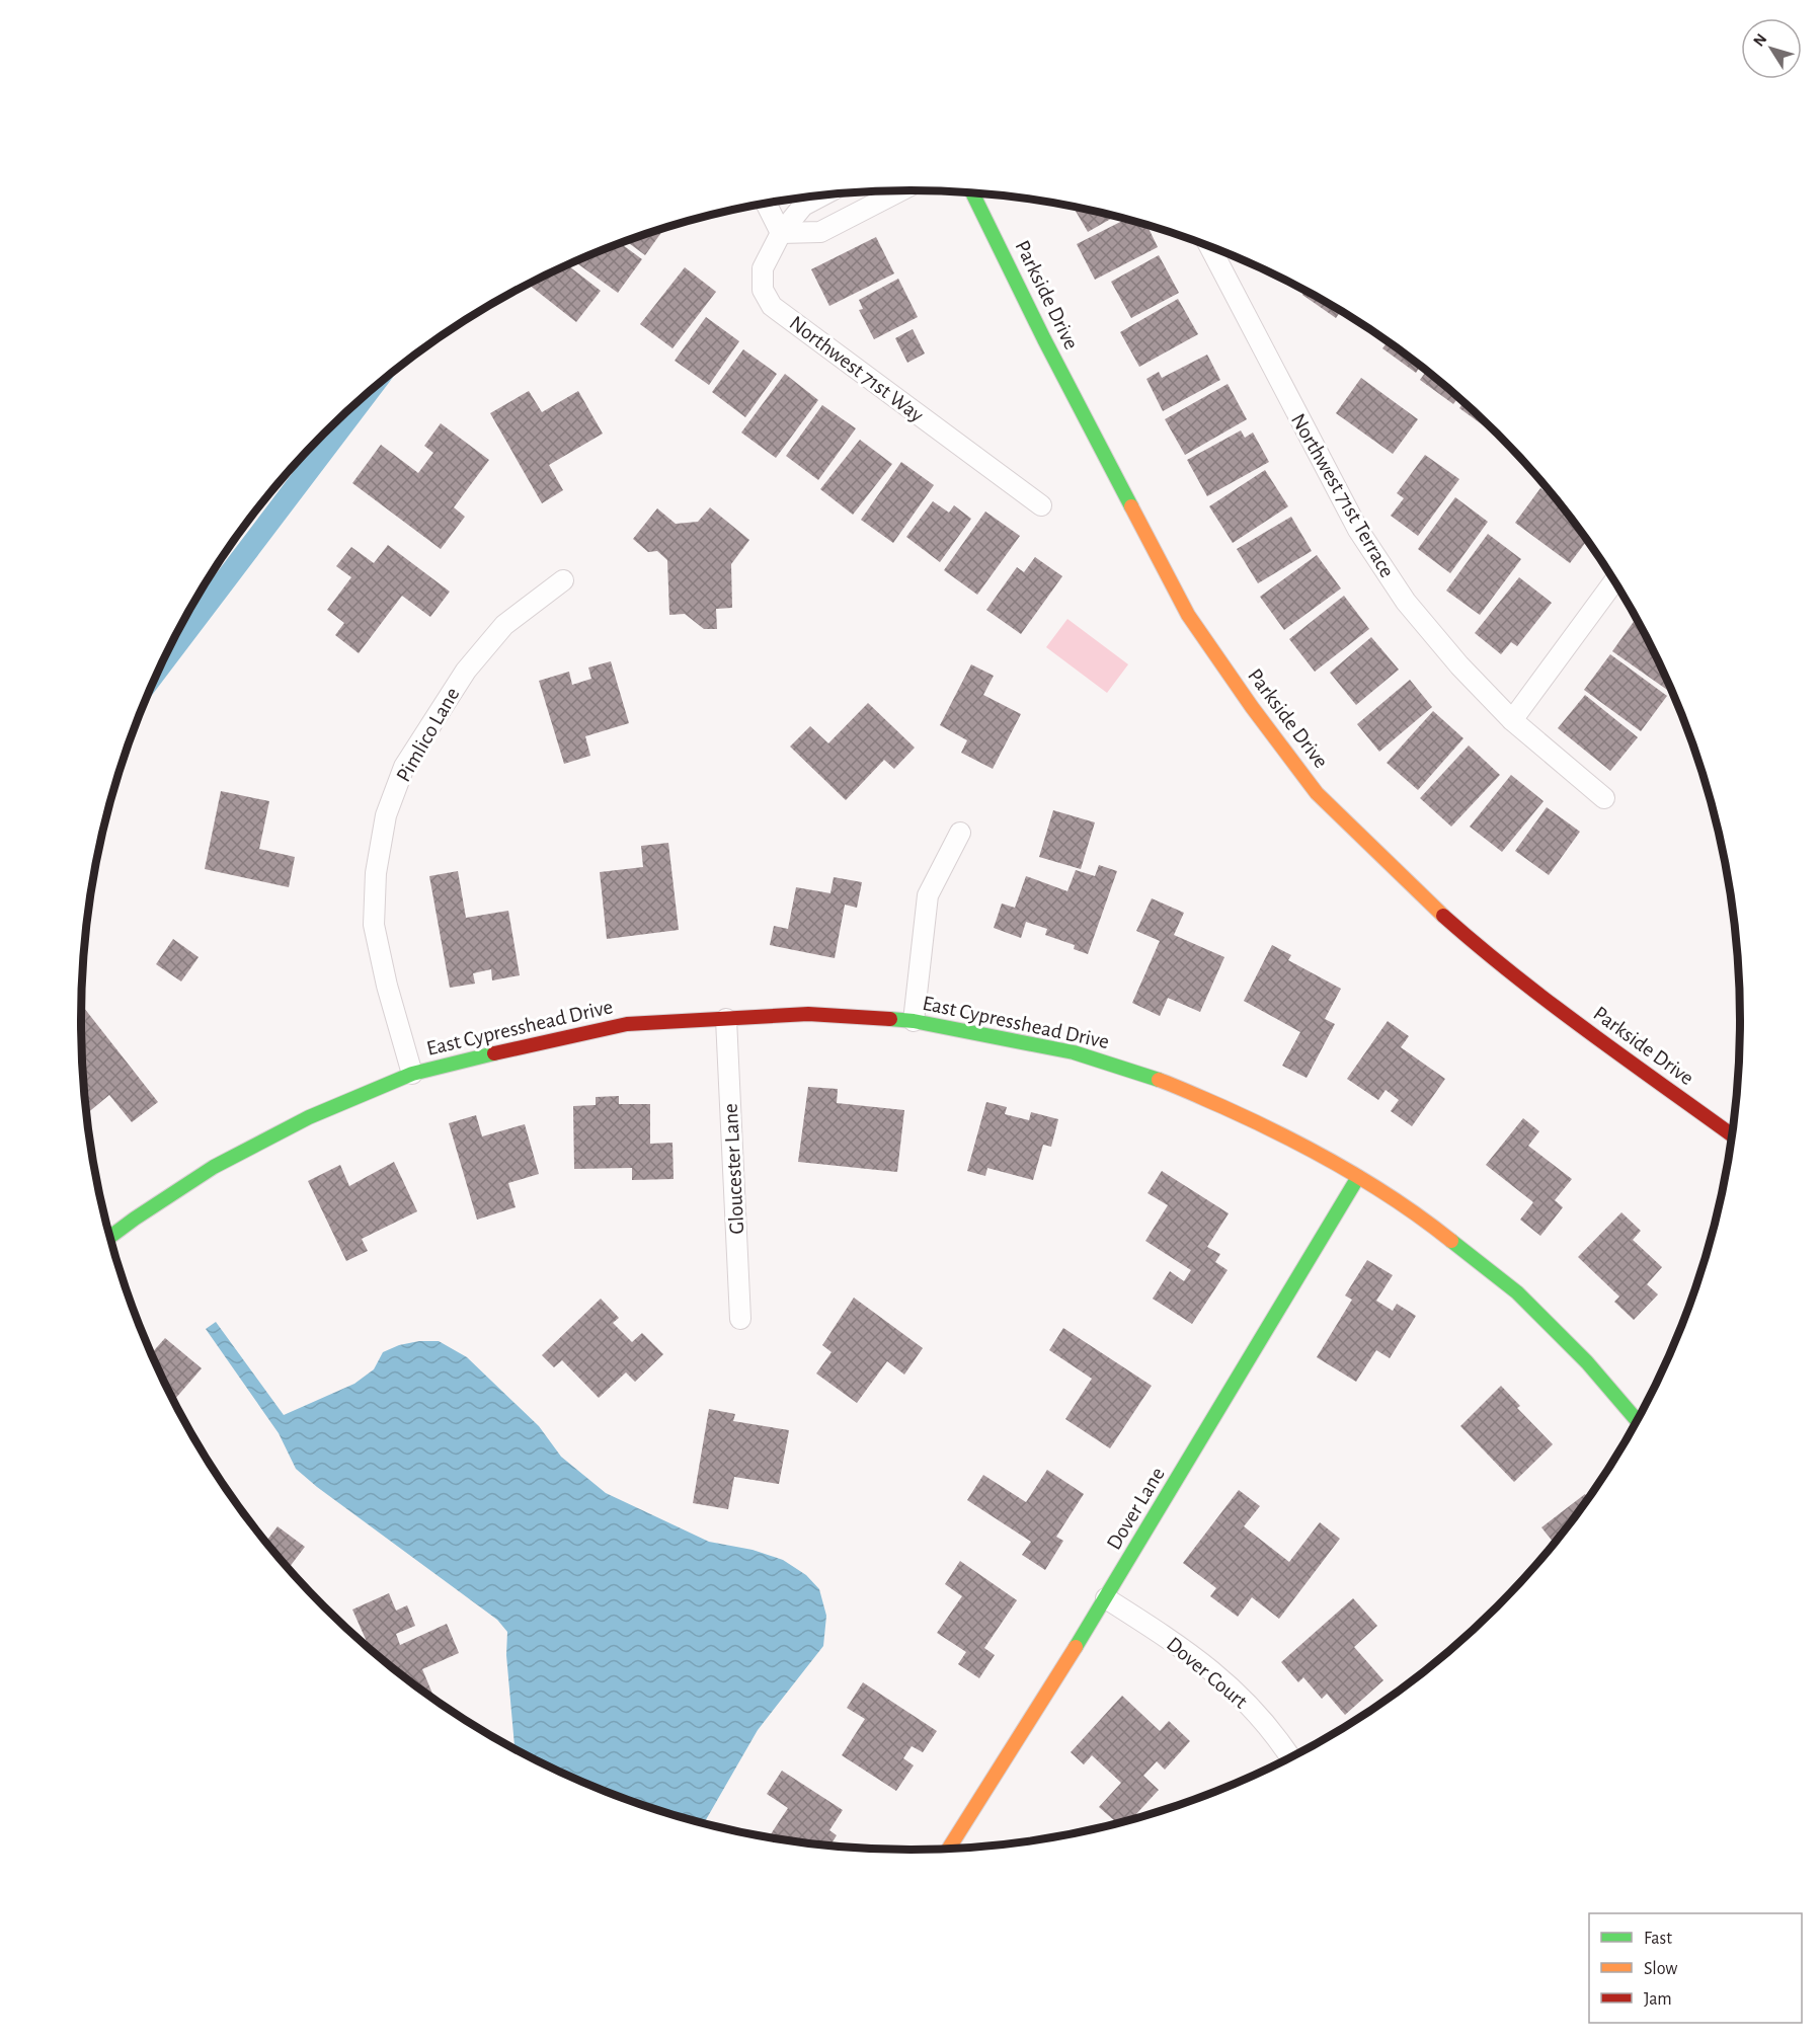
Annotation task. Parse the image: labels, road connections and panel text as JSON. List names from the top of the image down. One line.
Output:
{"streets":{"street":["Parkside Drive","Northwest 71st Way","Northwest 71st Terrace","Pimlico Lane","East Cypresshead Drive","Gloucester Lane","Dover Lane","Dover Court"]},"crossings":[["Pimlico Lane","East Cypresshead Drive"],["East Cypresshead Drive","Gloucester Lane"],["East Cypresshead Drive","Dover Lane"],["Dover Lane","Dover Court"]],"legend":["Fast","Slow","Jam"],"north":"top left"}
